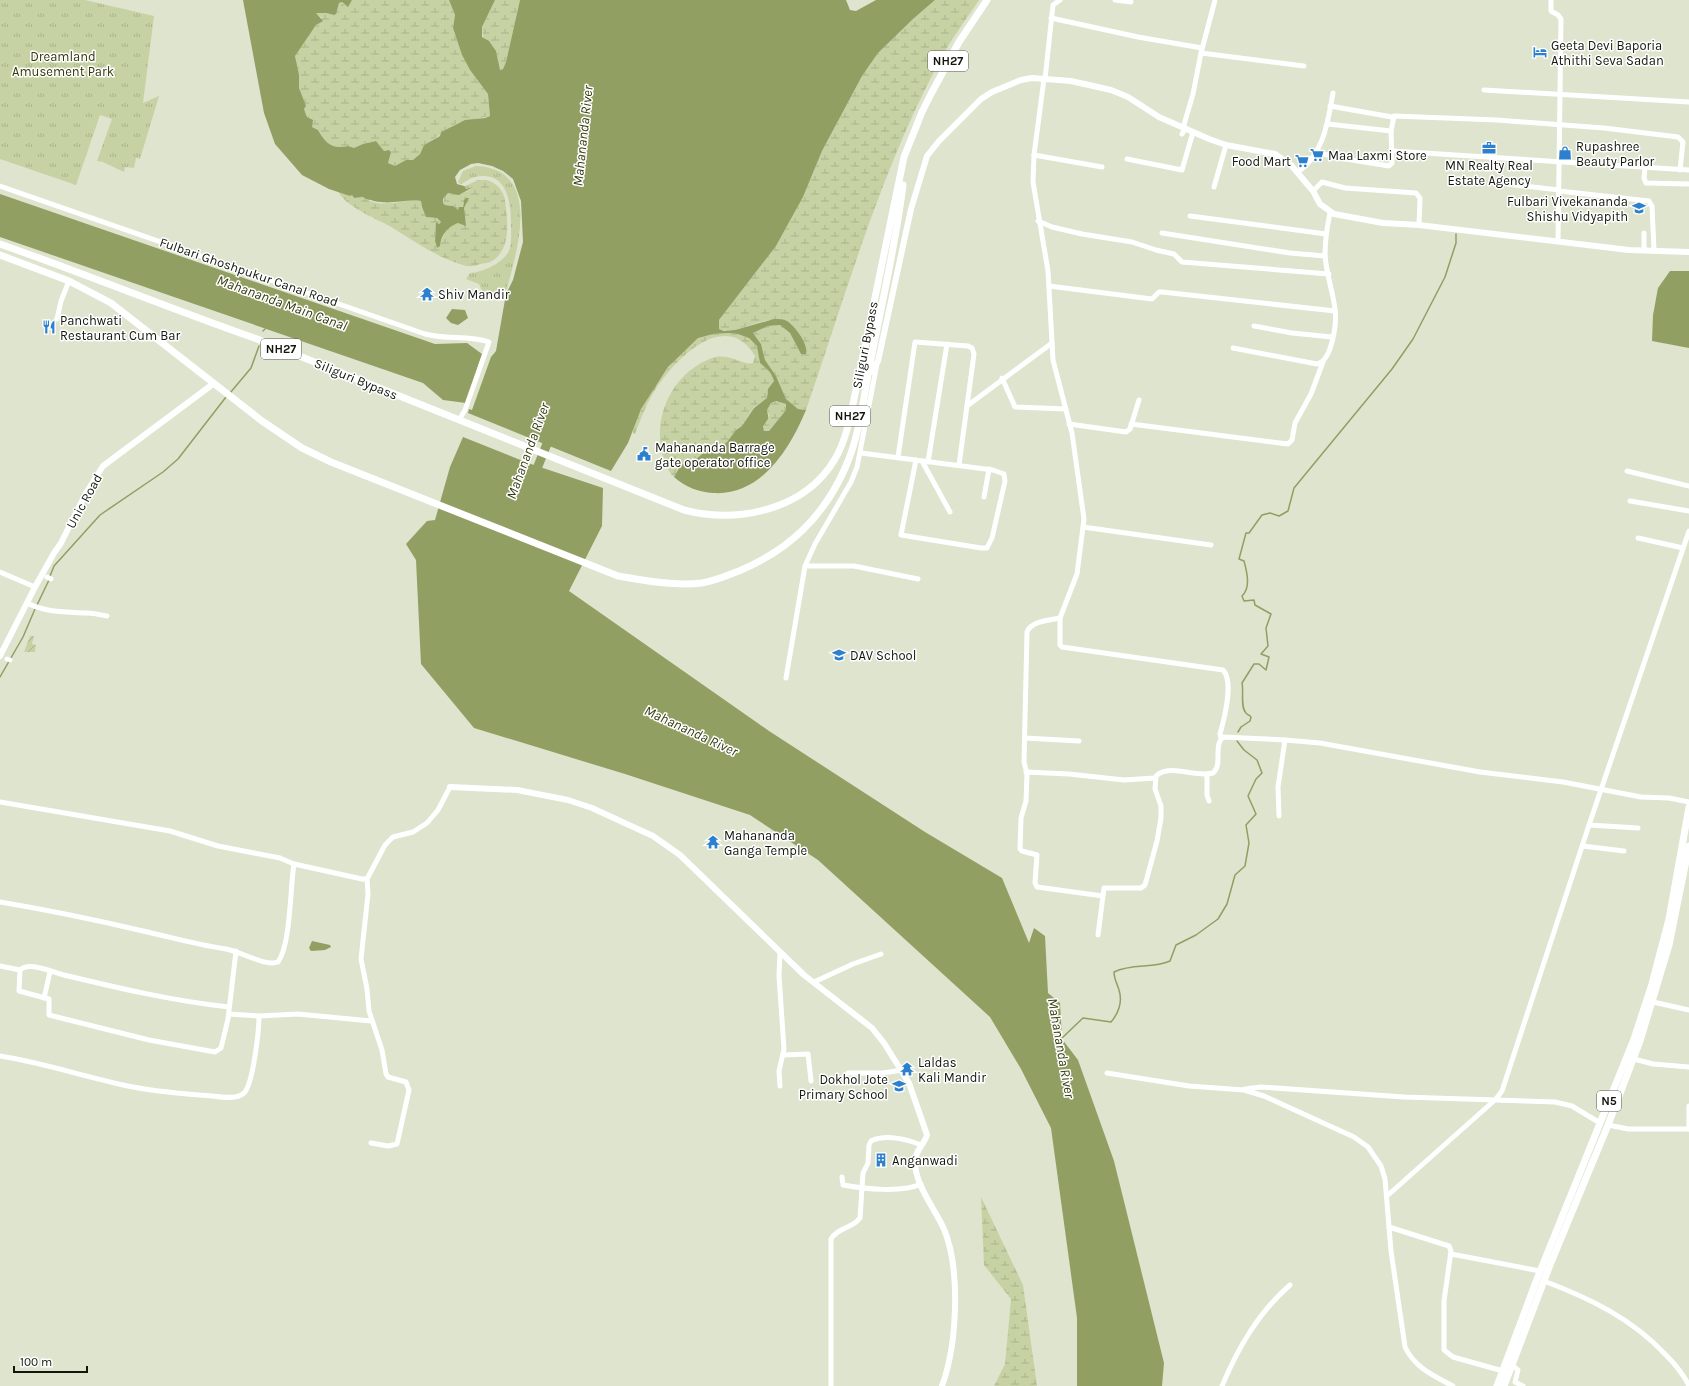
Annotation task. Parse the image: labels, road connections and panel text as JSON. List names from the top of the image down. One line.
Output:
{"streets":{"highway":["NH27","Siliguri Bypass","N5"],"main road":["Unic Road"],"street":["Fulbari Ghoshpukur Canal Road"]},"crossings":[["NH27","Siliguri Bypass"],["NH27","Unic Road"],["Fulbari Ghoshpukur Canal Road","Siliguri Bypass"]],"water":["Mahananda River","Mahananda Main Canal"],"parks":["Dreamland Amusement Park"],"places":{"hotel":["Geeta Devi Baporia Athithi Seva Sadan"],"office":["MN Realty Real Estate Agency"],"shop":["Rupashree Beauty Parlor"],"supermarket":["Maa Laxmi Store","Food Mart"],"school or university":["Fulbari Vivekananda Shishu Vidyapith","DAV School","Dokhol Jote Primary School"],"temple":["Shiv Mandir","Mahananda Ganga Temple","Laldas Kali Mandir"],"restaurant":["Panchwati Restaurant Cum Bar"],"public building":["Mahananda Barrage gate operator office"],"building":["Anganwadi"]},"scale_bar":"100 m"}
